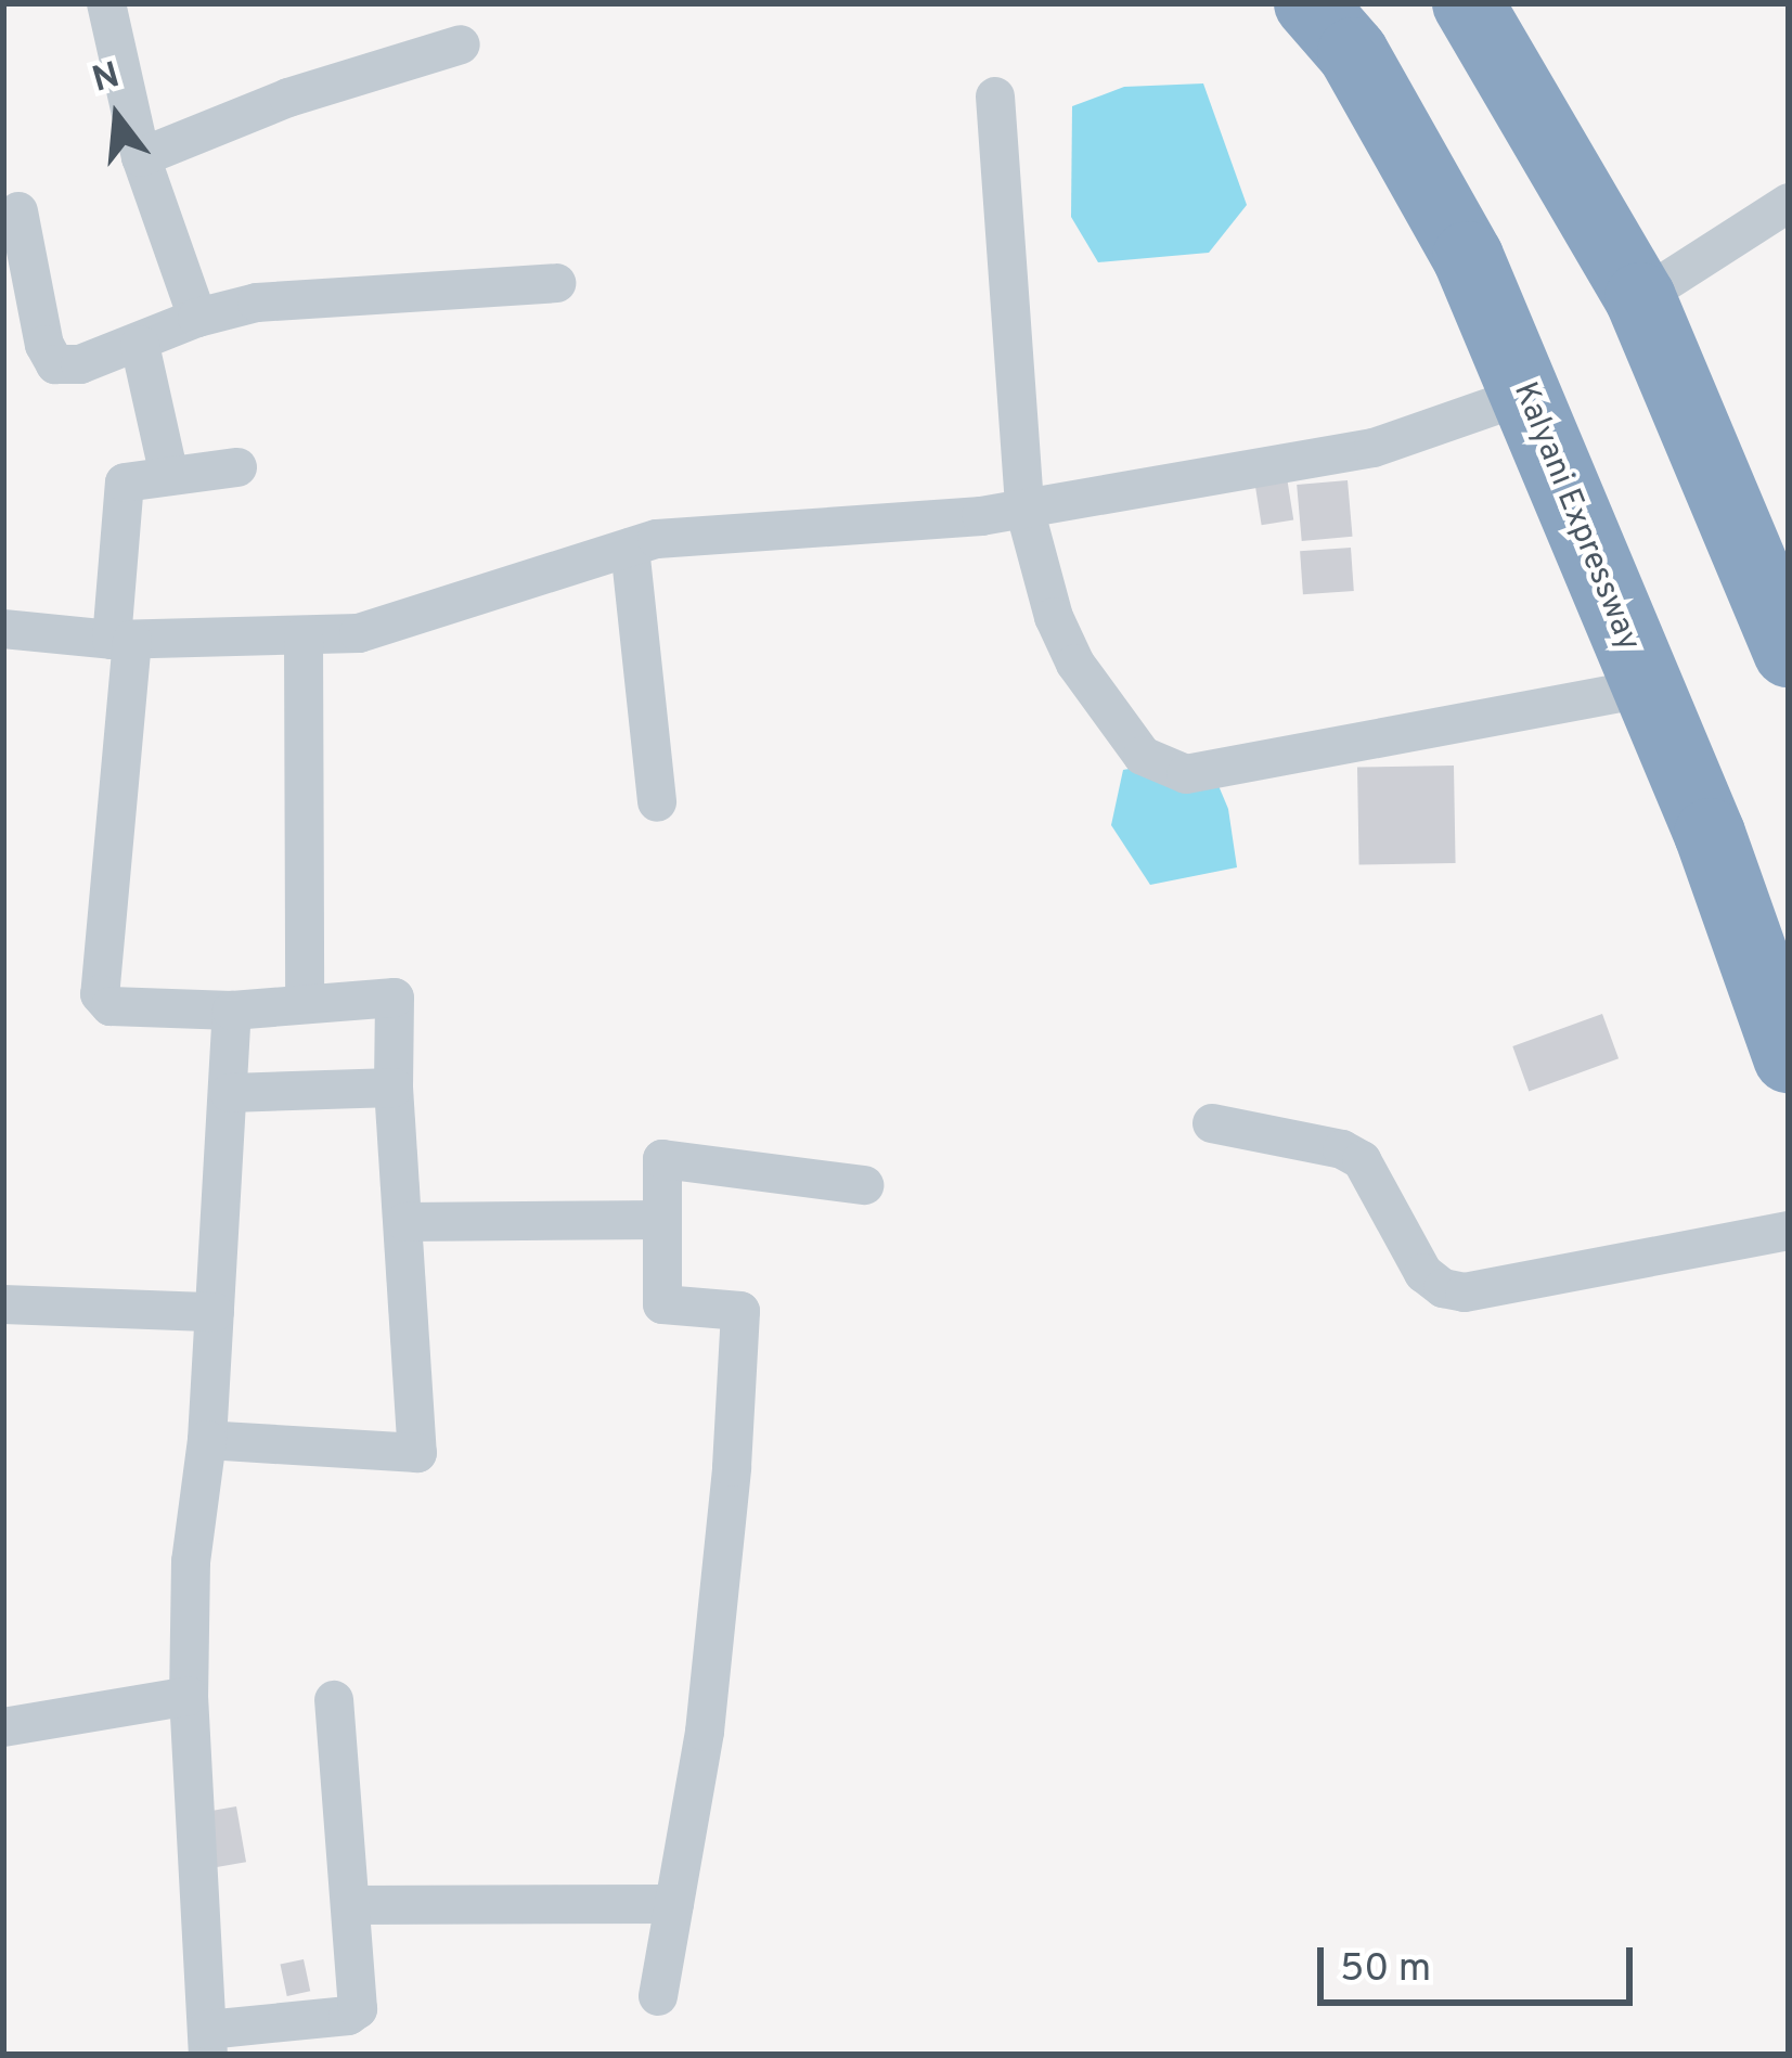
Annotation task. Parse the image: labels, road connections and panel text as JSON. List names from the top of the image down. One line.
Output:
{"streets":{"highway":["Kalyani Expressway"]},"scale_bar":"50 m","north":"top"}
